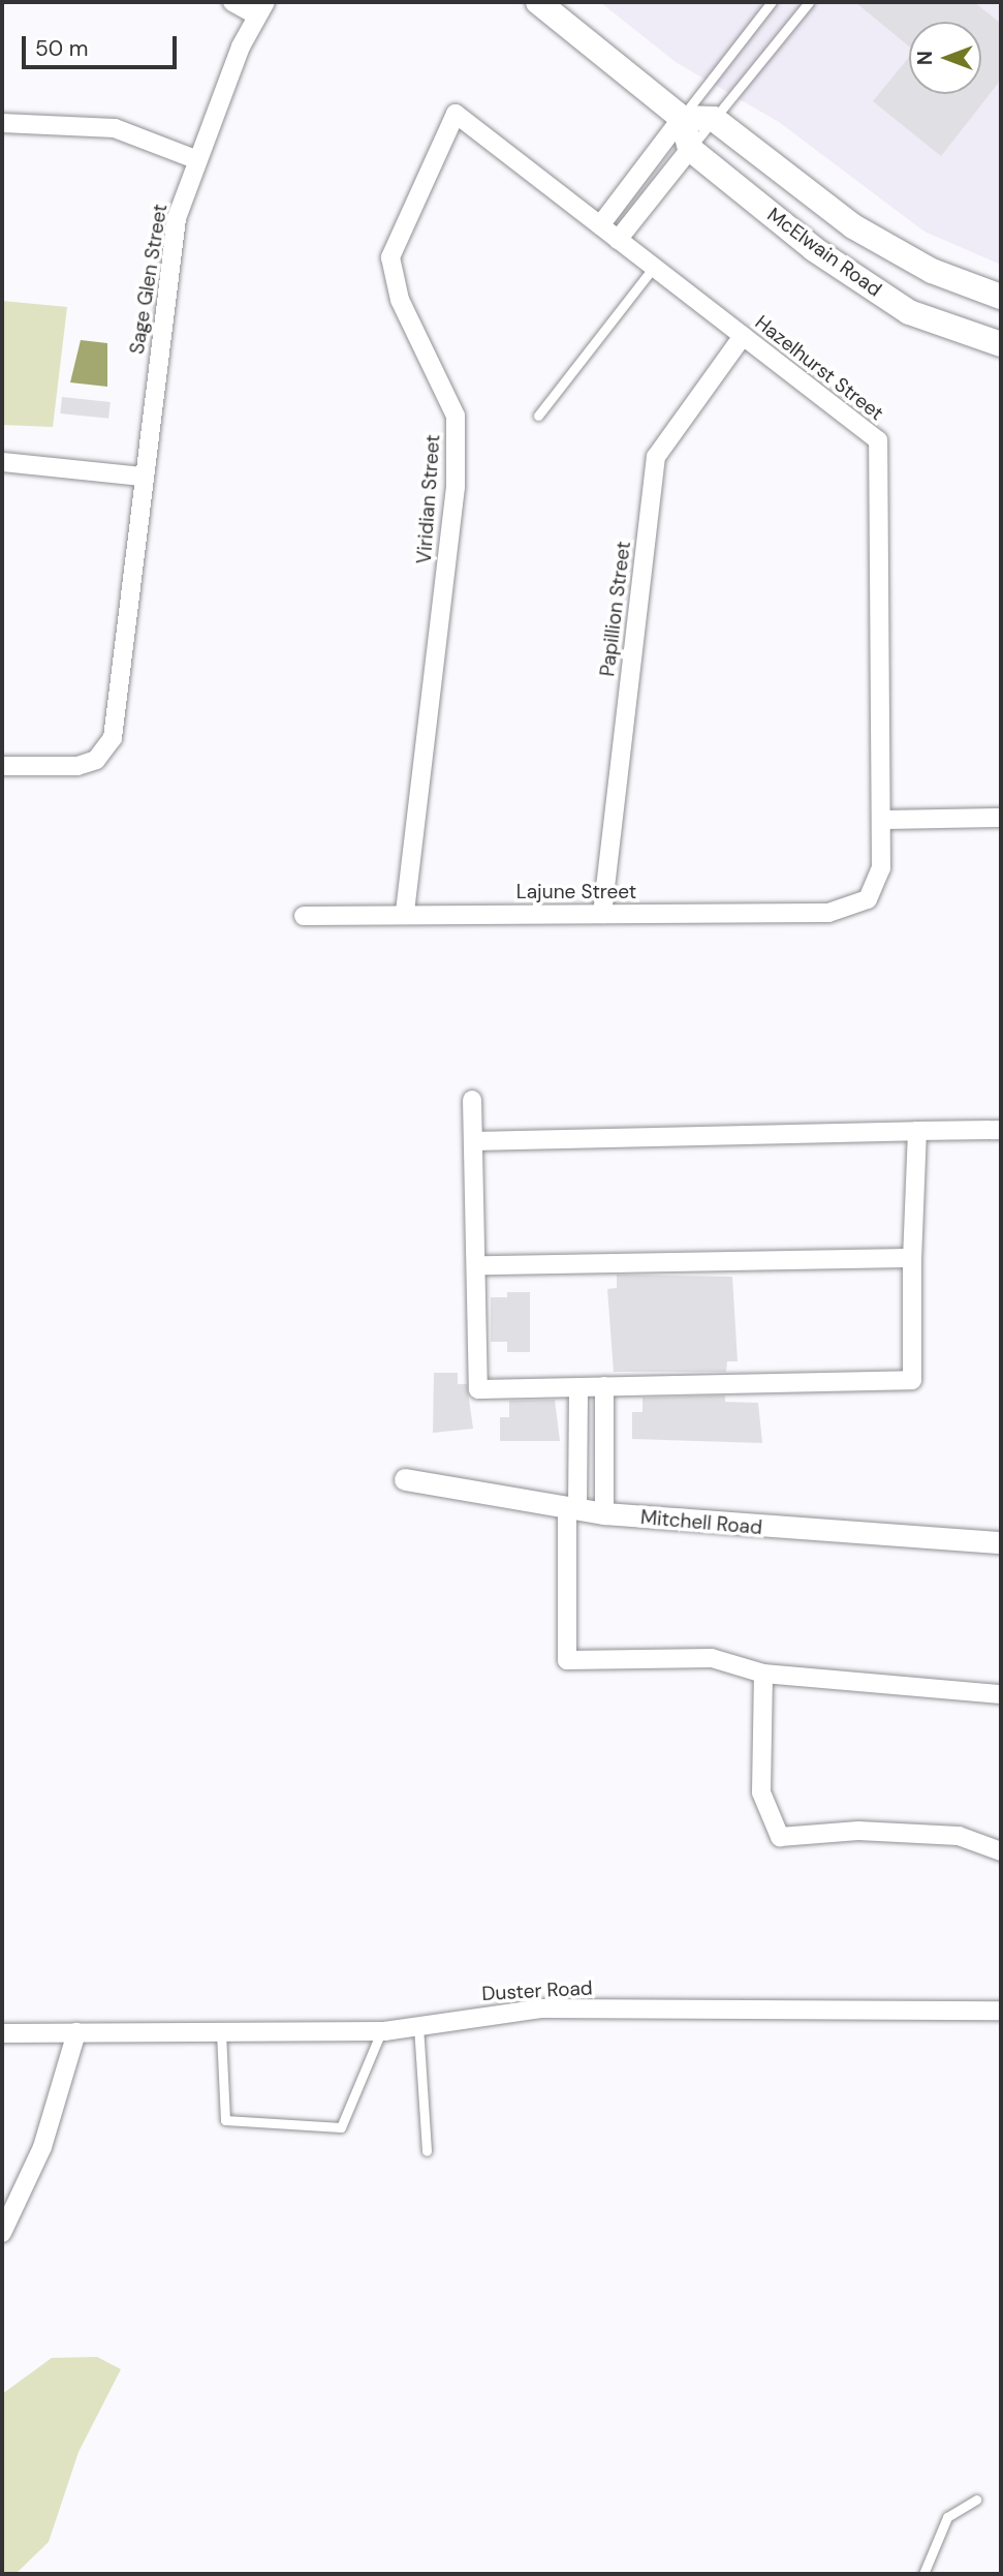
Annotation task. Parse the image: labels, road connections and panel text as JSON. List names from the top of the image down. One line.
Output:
{"streets":{"main road":["McElwain Road"],"street":["Sage Glen Street","Hazelhurst Street","Viridian Street","Papillion Street","Lajune Street","Mitchell Road","Duster Road"]},"crossings":[["Hazelhurst Street","Viridian Street"],["Hazelhurst Street","Papillion Street"],["Hazelhurst Street","Lajune Street"],["Viridian Street","Lajune Street"],["Papillion Street","Lajune Street"]],"scale_bar":"50 m","north":"left"}
